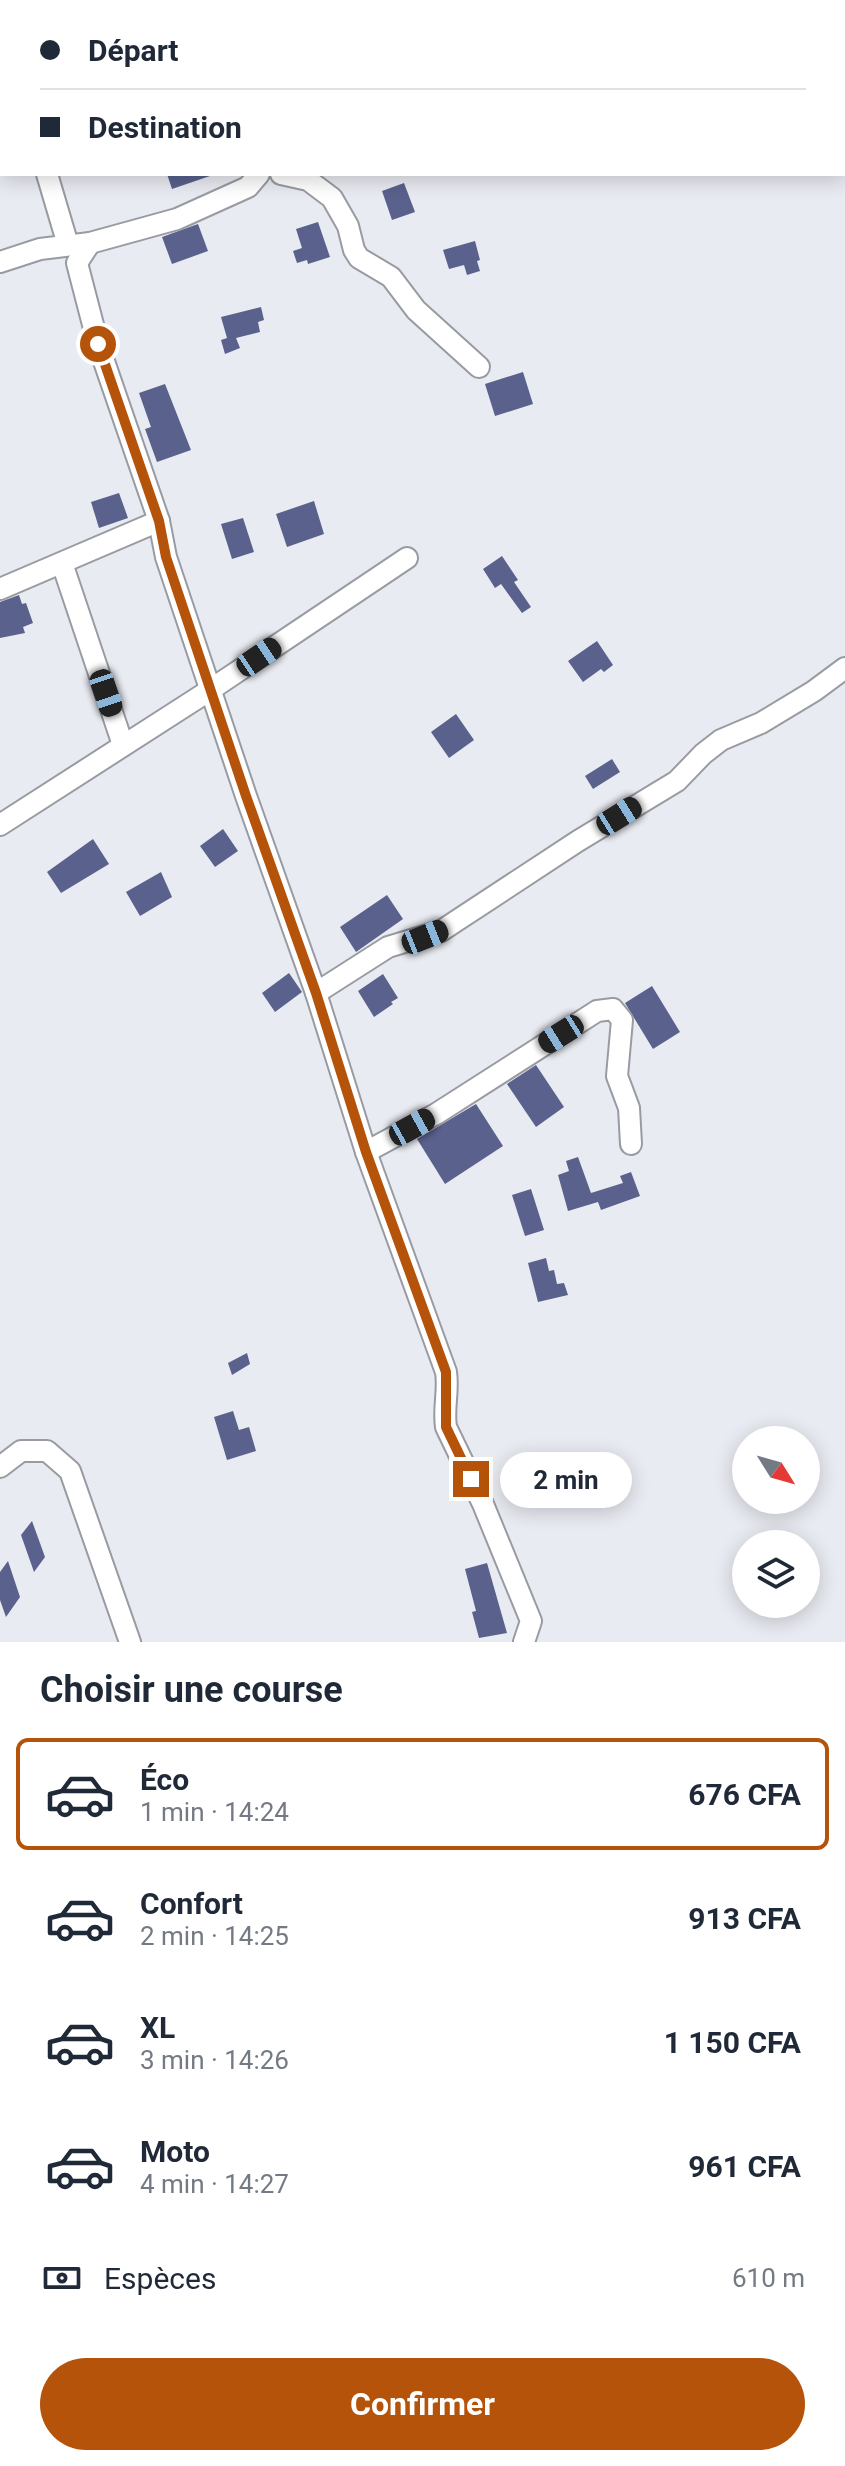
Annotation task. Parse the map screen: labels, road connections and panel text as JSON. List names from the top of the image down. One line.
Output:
{"north":"bottom right","page":{"banner":["Départ","Destination"],"bubble":"2 min","heading":"Choisir une course","list":[{"name":"Éco","note":"1 min · 14:24","value":"676 CFA"},{"name":"Confort","note":"2 min · 14:25","value":"913 CFA"},{"name":"XL","note":"3 min · 14:26","value":"1 150 CFA"},{"name":"Moto","note":"4 min · 14:27","value":"961 CFA"}],"pay":["Espèces","610 m"],"buttons":"Confirmer"}}
